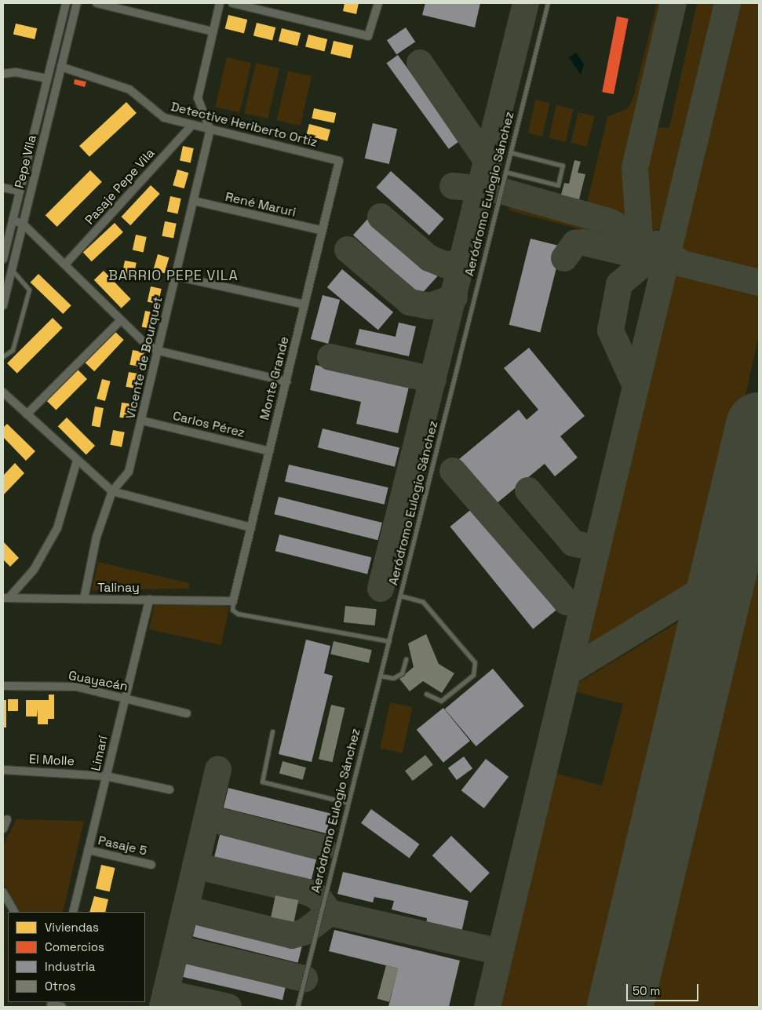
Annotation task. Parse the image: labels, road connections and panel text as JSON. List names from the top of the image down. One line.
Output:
{"streets":{"street":["Detective Heriberto Ortíz","Pepe Vila","Pasaje Pepe Vila","René Maruri","Vicente de Bourquet","Monte Grande","Carlos Pérez","Talinay","Guayacán","Limarí","El Molle","Pasaje 5"],"lane":["Aeródromo Eulogio Sánchez"]},"crossings":[["Detective Heriberto Ortíz","Pepe Vila"],["Detective Heriberto Ortíz","Pasaje Pepe Vila"],["Detective Heriberto Ortíz","Vicente de Bourquet"],["Detective Heriberto Ortíz","Monte Grande"],["René Maruri","Vicente de Bourquet"],["René Maruri","Monte Grande"],["Vicente de Bourquet","Carlos Pérez"],["Vicente de Bourquet","Talinay"],["Monte Grande","Carlos Pérez"],["Monte Grande","Talinay"],["Talinay","Limarí"],["Guayacán","Limarí"],["Limarí","El Molle"],["Limarí","Pasaje 5"]],"districts":["BARRIO PEPE VILA"],"legend":["Viviendas","Comercios","Industria","Otros"],"scale_bar":"50 m"}
